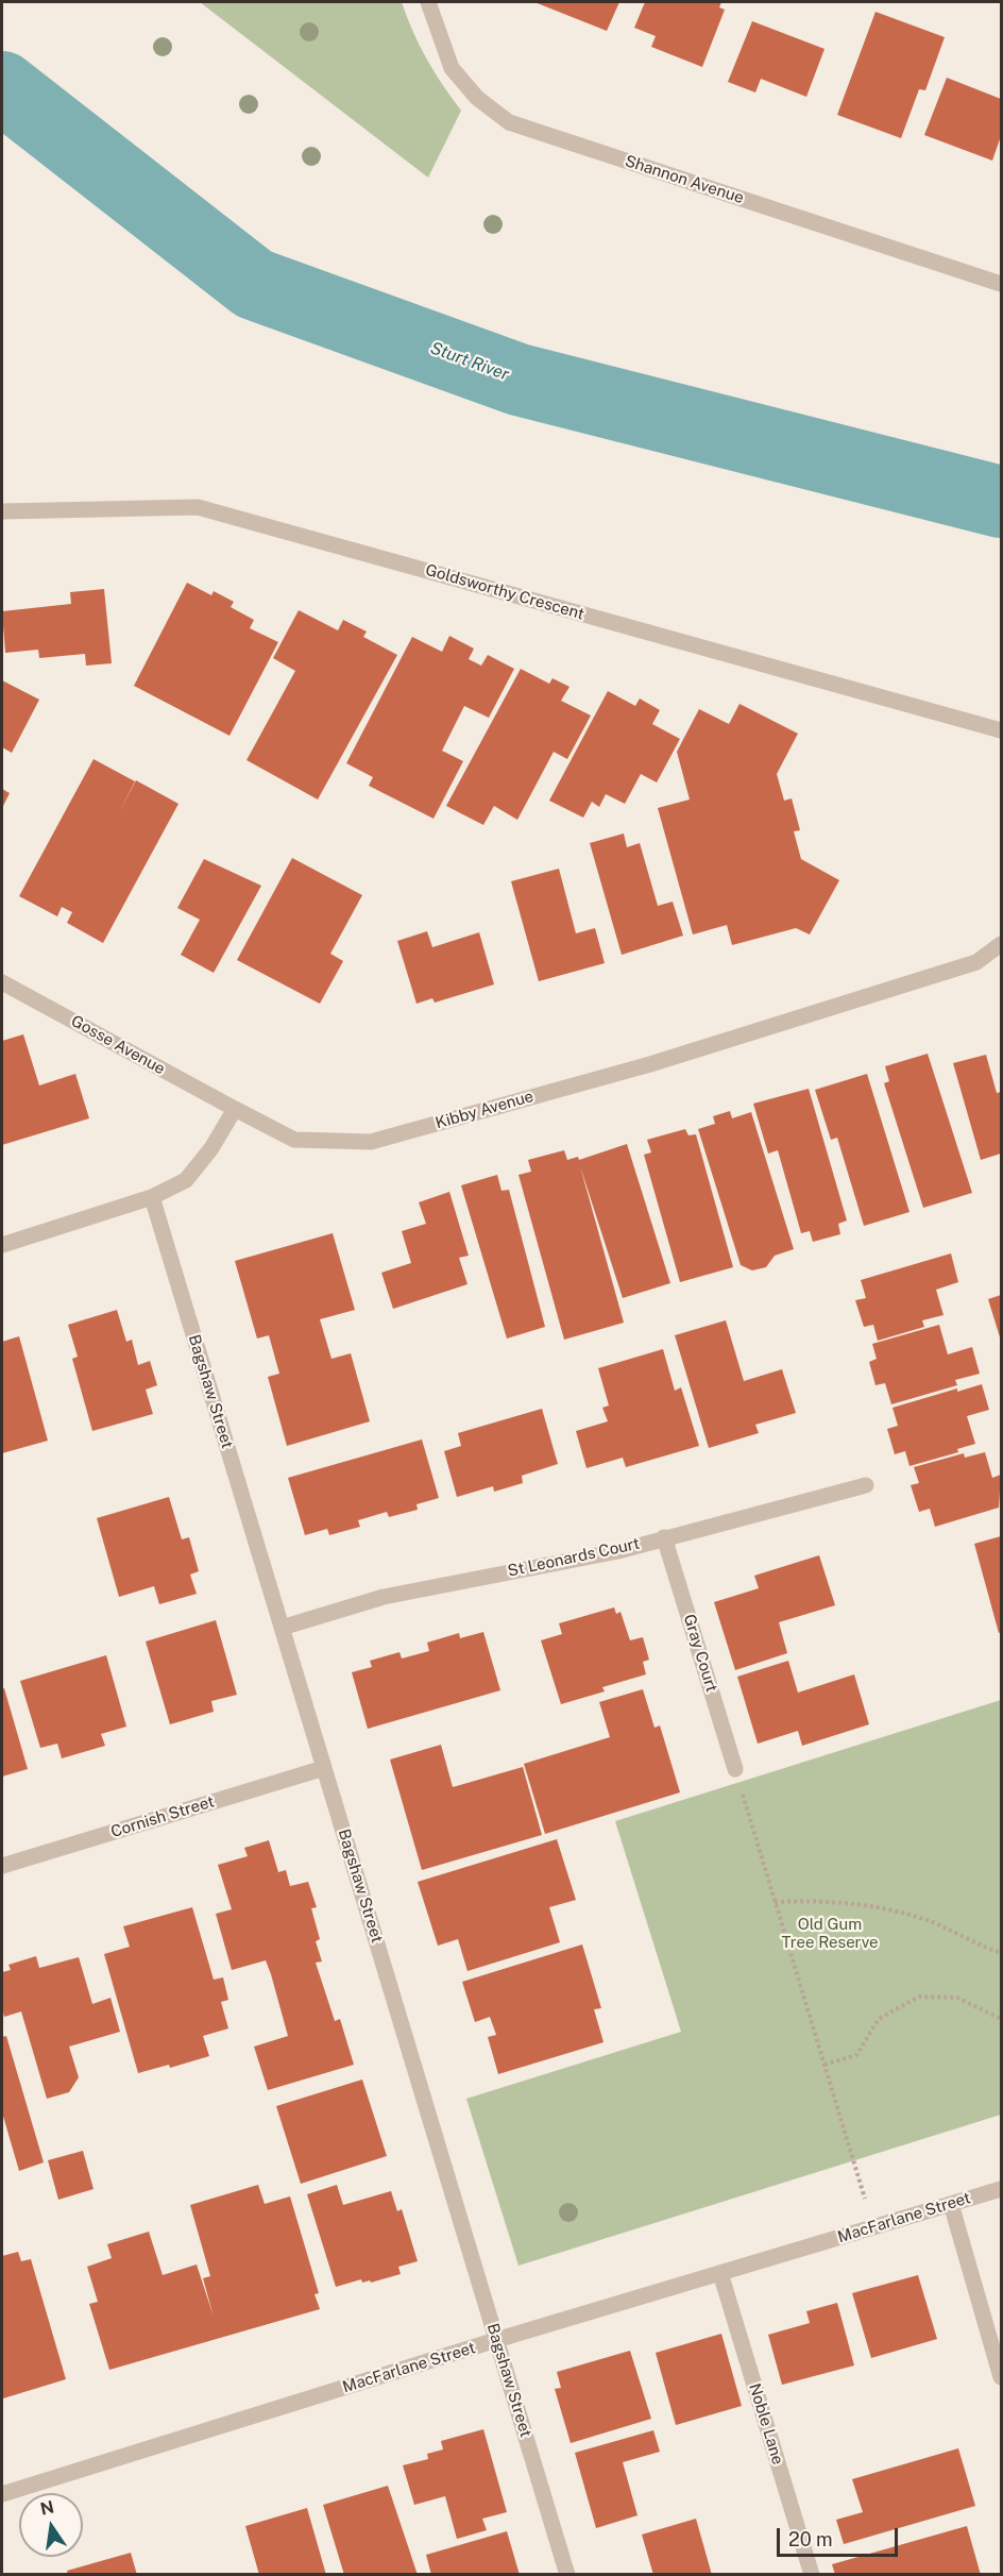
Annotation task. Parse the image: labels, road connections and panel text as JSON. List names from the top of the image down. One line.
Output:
{"streets":{"street":["Shannon Avenue","Goldsworthy Crescent","Gosse Avenue","Kibby Avenue","Bagshaw Street","St Leonards Court","Gray Court","Cornish Street","MacFarlane Street","Noble Lane"]},"crossings":[["Gosse Avenue","Kibby Avenue"],["Bagshaw Street","St Leonards Court"],["Bagshaw Street","Cornish Street"],["Bagshaw Street","MacFarlane Street"],["St Leonards Court","Gray Court"],["MacFarlane Street","Noble Lane"]],"water":["Sturt River"],"parks":["Old Gum Tree Reserve"],"scale_bar":"20 m","north":"top"}
